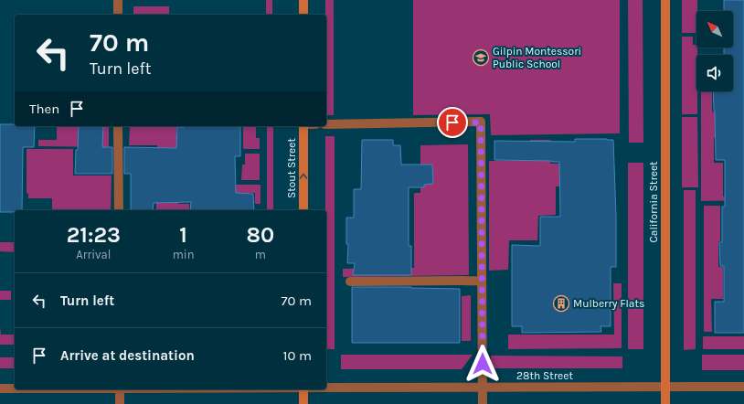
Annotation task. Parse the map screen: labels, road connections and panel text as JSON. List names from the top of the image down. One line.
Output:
{"streets":{"street":["Stout Street","California Street","28th Street"]},"crossings":[["California Street","28th Street"]],"one_way":["Stout Street"],"places":{"school or university":["Gilpin Montessori Public School"],"building":["Mulberry Flats"]},"north":"top left","page":{"turn":["70 m","Turn left"],"then":"Then","eta":["21:23","Arrival","1","min","80","m"],"list":[{"name":"Turn left","value":"70 m"},{"name":"Arrive at destination","value":"10 m"}]}}
